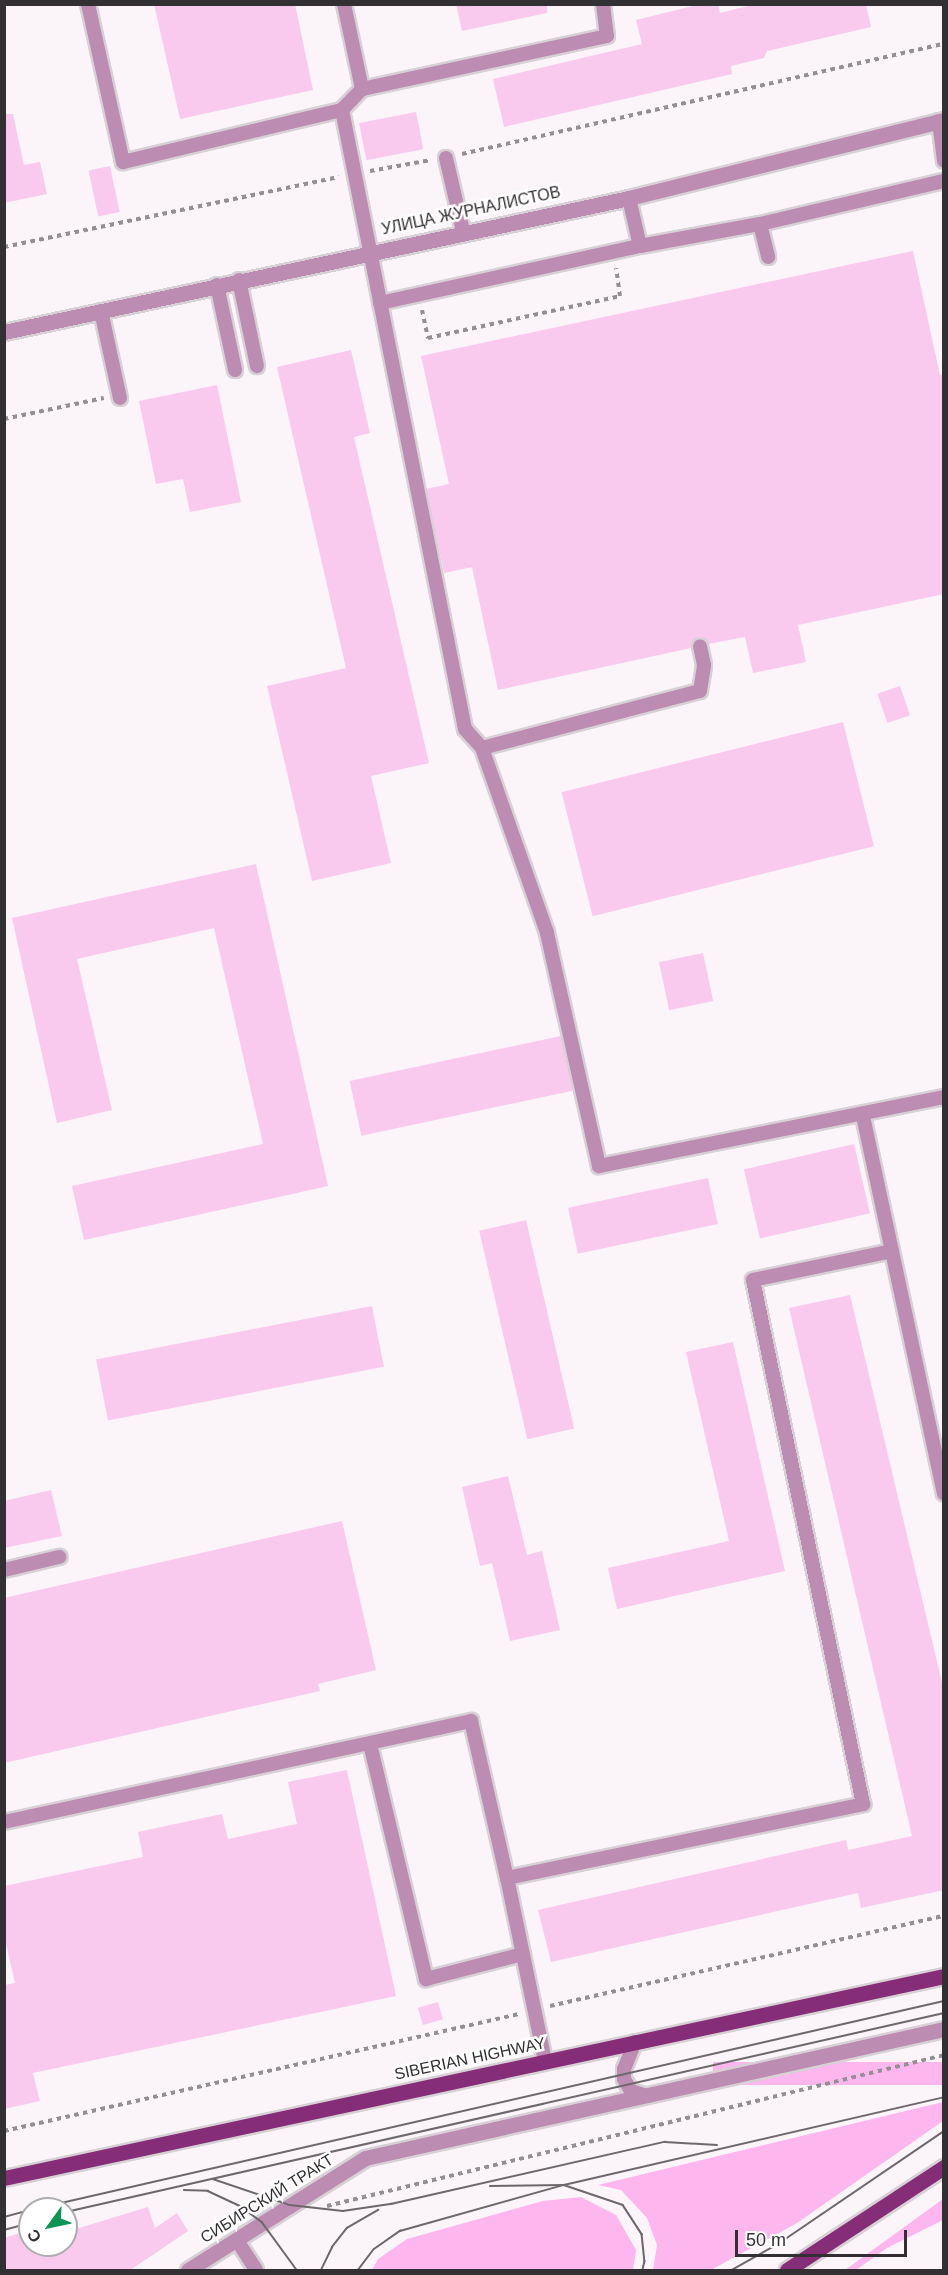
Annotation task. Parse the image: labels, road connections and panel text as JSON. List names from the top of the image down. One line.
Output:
{"streets":{"main road":["SIBERIAN HIGHWAY"],"street":["УЛИЦА ЖУРНАЛИСТОВ","СИБИРСКИЙ ТРАКТ"]},"scale_bar":"50 m","north":"bottom left"}
